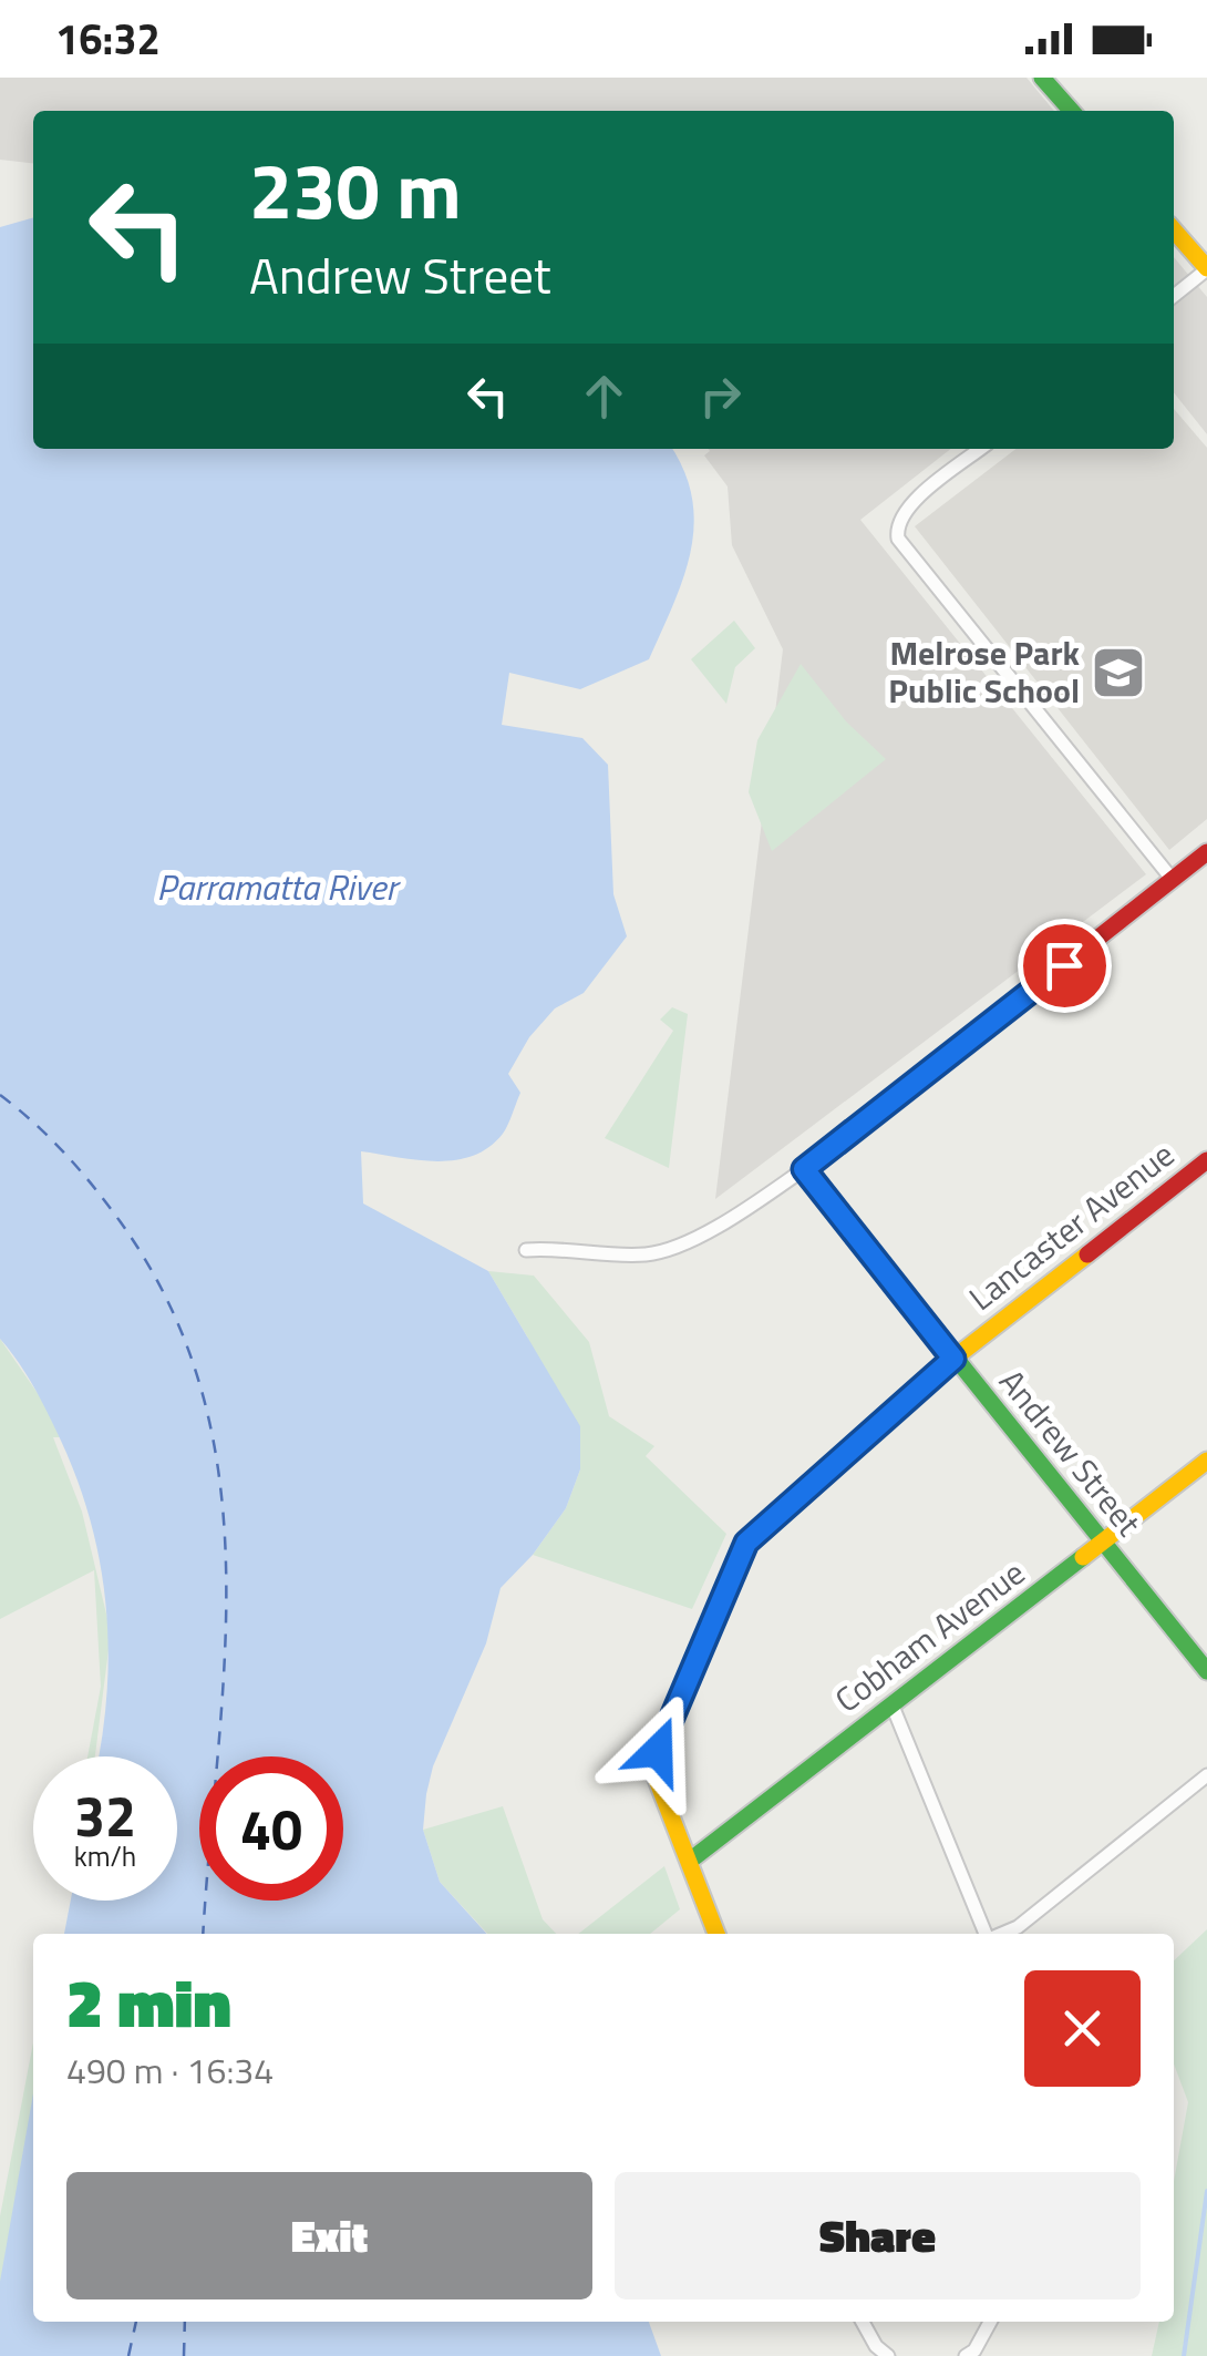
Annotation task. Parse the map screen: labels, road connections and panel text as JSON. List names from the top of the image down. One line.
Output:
{"streets":{"street":["Lancaster Avenue","Andrew Street","Cobham Avenue"]},"crossings":[["Lancaster Avenue","Andrew Street"],["Lancaster Avenue","Cobham Avenue"],["Andrew Street","Cobham Avenue"]],"water":["Parramatta River"],"places":{"school or university":["Melrose Park Public School"]},"page":{"status":"16:32","turn":["230 m","Andrew Street"],"speed":"32 km/h","limit":"40","heading":["2 min","490 m · 16:34"],"buttons":["Exit","Share"]}}
